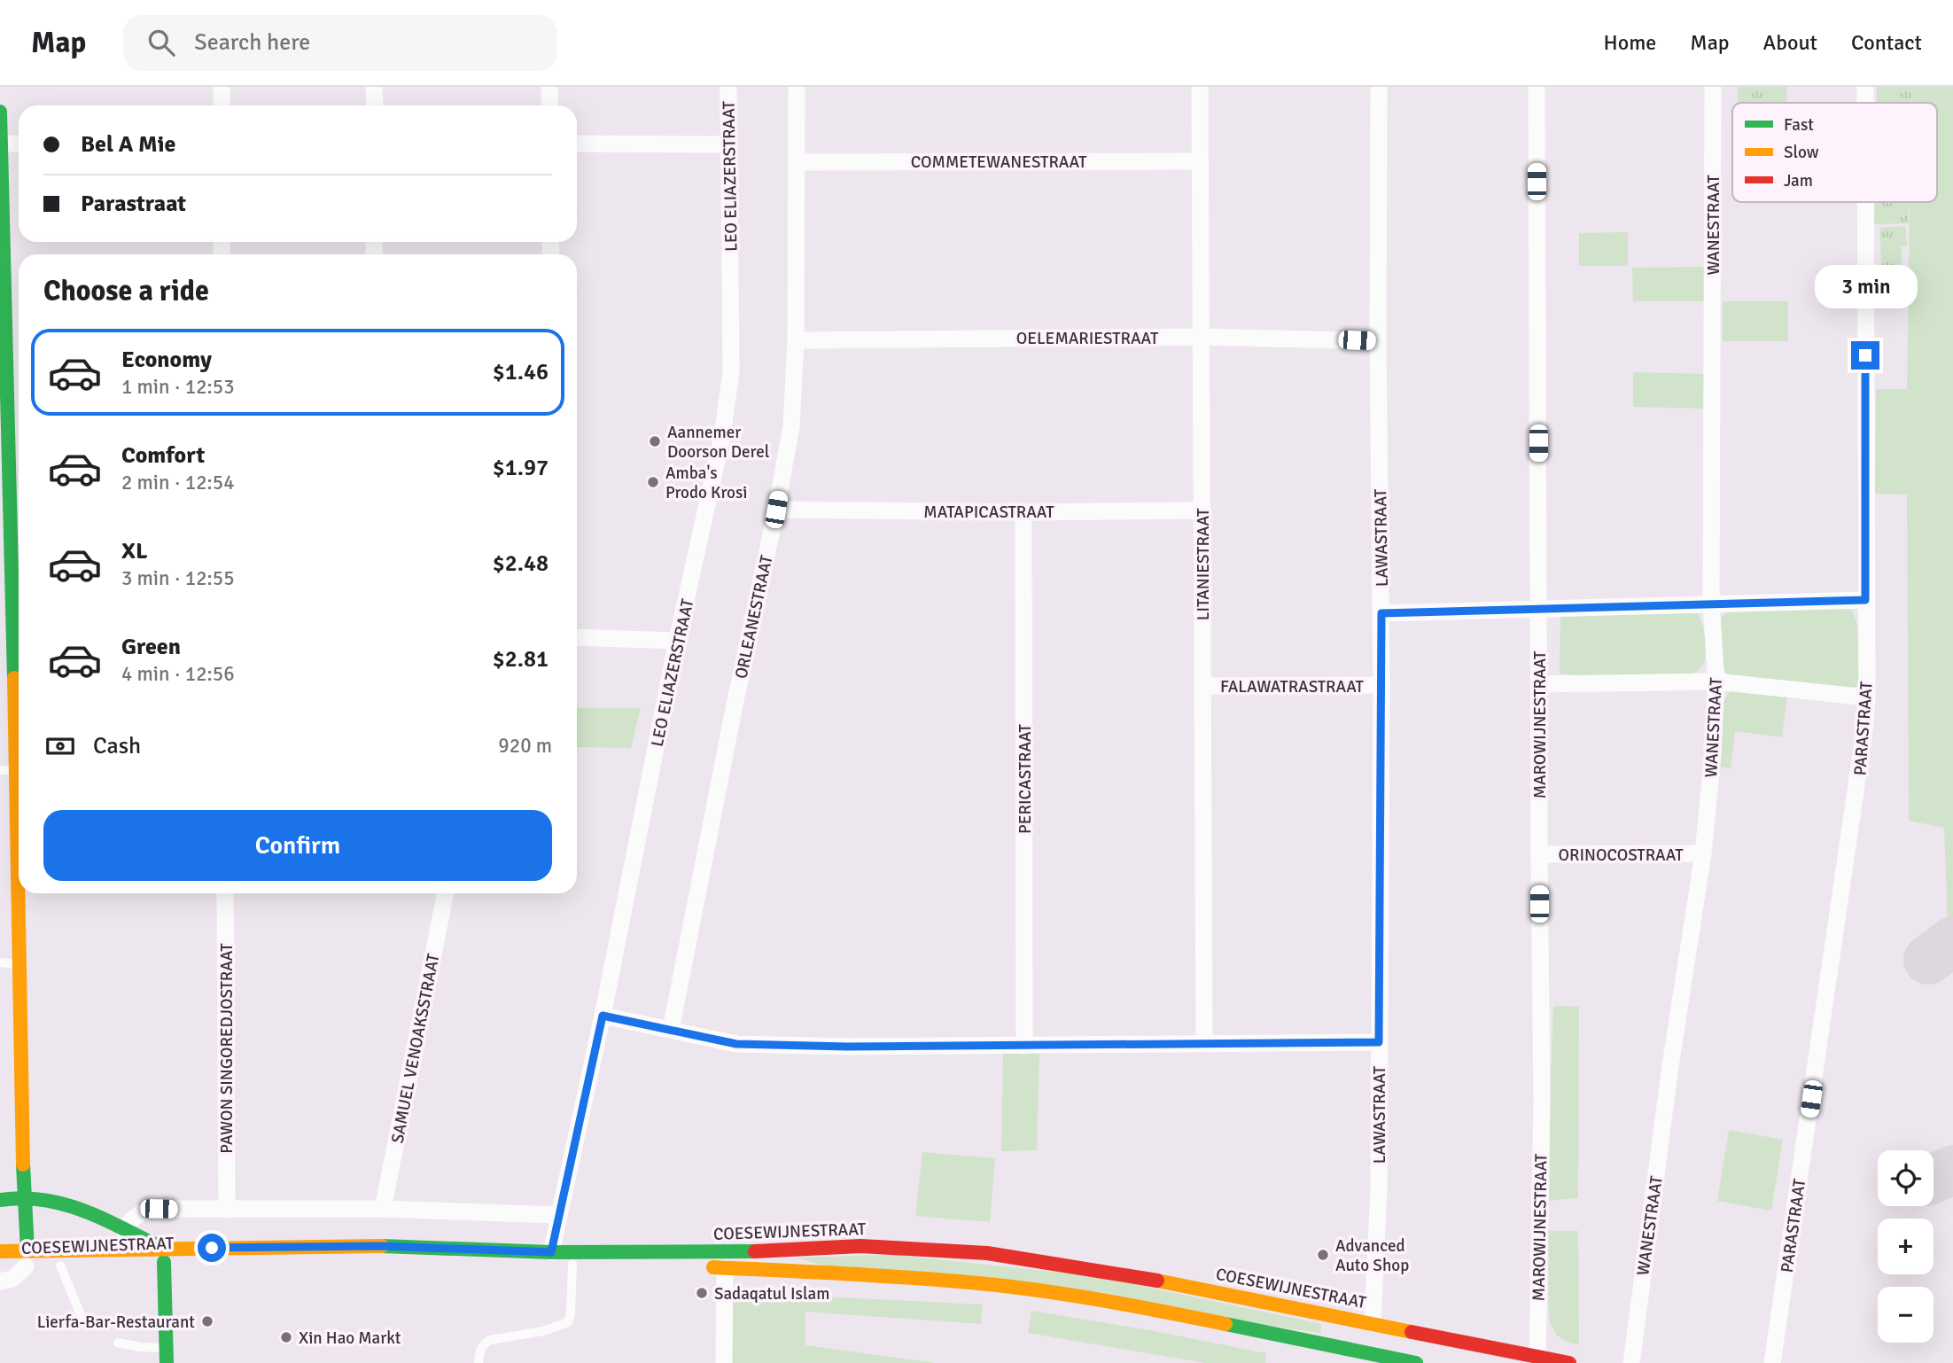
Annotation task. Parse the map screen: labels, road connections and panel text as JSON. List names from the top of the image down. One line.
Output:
{"streets":{"main road":["COESEWIJNESTRAAT"],"street":["COMMETEWANESTRAAT","LEO ELIAZERSTRAAT","WANESTRAAT","OELEMARIESTRAAT","MATAPICASTRAAT","LAWASTRAAT","LITANIESTRAAT","ORLEANESTRAAT","FALAWATRASTRAAT","MAROWIJNESTRAAT","PARASTRAAT","PERICASTRAAT","ORINOCOSTRAAT","PAWON SINGOREDJOSTRAAT","SAMUEL VENOAKSSTRAAT"]},"crossings":[["COMMETEWANESTRAAT","LITANIESTRAAT"],["COMMETEWANESTRAAT","ORLEANESTRAAT"],["LEO ELIAZERSTRAAT","COESEWIJNESTRAAT"],["WANESTRAAT","ORINOCOSTRAAT"],["OELEMARIESTRAAT","LAWASTRAAT"],["OELEMARIESTRAAT","LITANIESTRAAT"],["OELEMARIESTRAAT","ORLEANESTRAAT"],["MATAPICASTRAAT","LITANIESTRAAT"],["MATAPICASTRAAT","ORLEANESTRAAT"],["MATAPICASTRAAT","PERICASTRAAT"],["LAWASTRAAT","FALAWATRASTRAAT"],["LAWASTRAAT","COESEWIJNESTRAAT"],["LITANIESTRAAT","FALAWATRASTRAAT"],["MAROWIJNESTRAAT","ORINOCOSTRAAT"],["MAROWIJNESTRAAT","COESEWIJNESTRAAT"]],"places":["Aannemer Doorson Derel","Amba's Prodo Krosi","Advanced Auto Shop","Sadaqatul Islam","Lierfa-Bar-Restaurant","Xin Hao Markt"],"legend":["Fast","Slow","Jam"],"page":{"header":"Map","search":"Search here","nav":["Home","Map","About","Contact"],"banner":["Bel A Mie","Parastraat"],"heading":"Choose a ride","bubble":"3 min","list":[{"name":"Economy","note":"1 min · 12:53","value":"$1.46"},{"name":"Comfort","note":"2 min · 12:54","value":"$1.97"},{"name":"XL","note":"3 min · 12:55","value":"$2.48"},{"name":"Green","note":"4 min · 12:56","value":"$2.81"}],"pay":["Cash","920 m"],"buttons":"Confirm","map_buttons":["+","−"]}}
